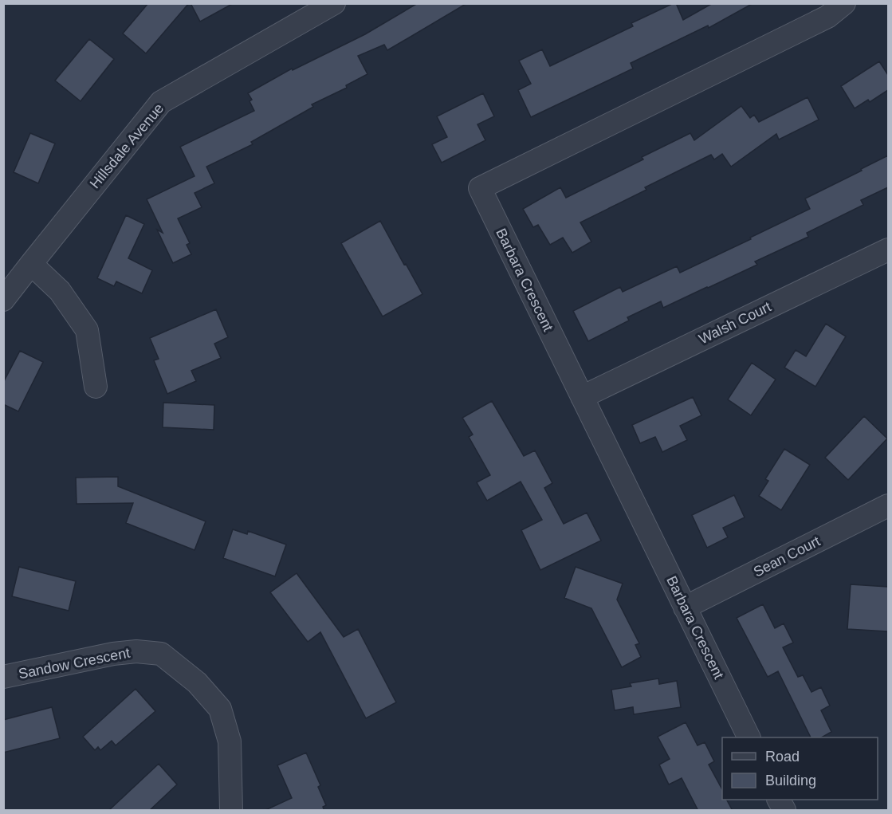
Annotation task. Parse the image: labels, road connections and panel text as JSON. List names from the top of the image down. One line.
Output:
{"streets":{"street":["Hillsdale Avenue","Barbara Crescent","Walsh Court","Sean Court","Sandow Crescent"]},"crossings":[["Barbara Crescent","Walsh Court"],["Barbara Crescent","Sean Court"]],"legend":["Road","Building"]}
